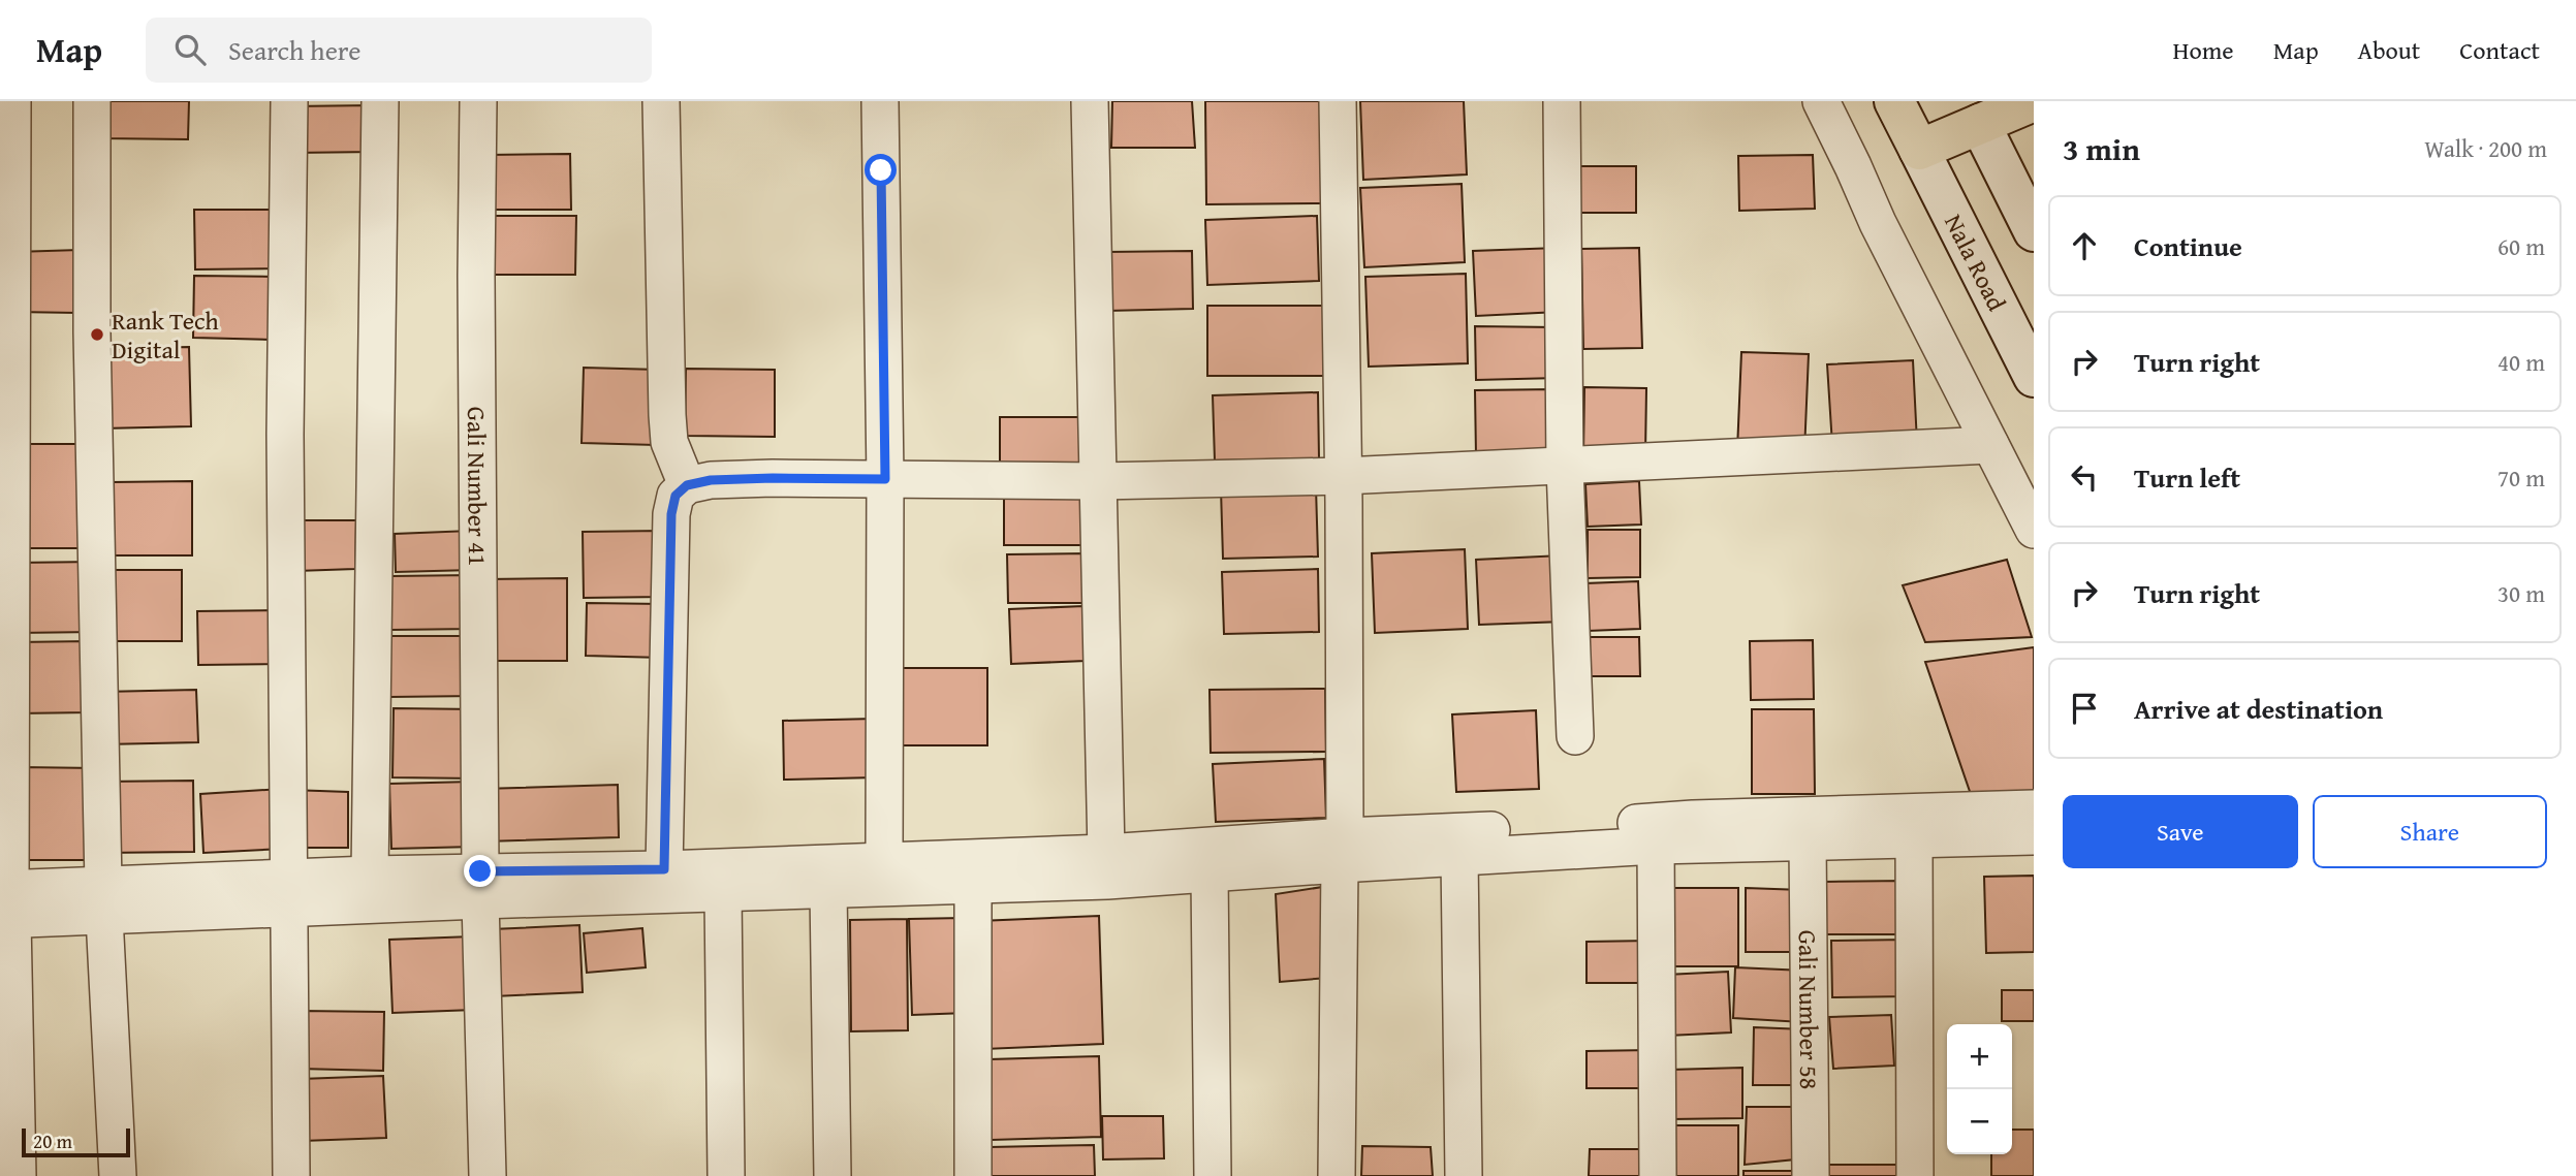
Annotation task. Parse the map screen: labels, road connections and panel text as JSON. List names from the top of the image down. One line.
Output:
{"streets":{"main road":["Nala Road"],"street":["Gali Number 41","Gali Number 58"]},"places":["Rank Tech Digital"],"scale_bar":"20 m","page":{"header":"Map","search":"Search here","nav":["Home","Map","About","Contact"],"heading":["3 min","Walk · 200 m"],"list":[["Continue","60 m"],["Turn right","40 m"],["Turn left","70 m"],["Turn right","30 m"],"Arrive at destination"],"buttons":["Save","Share"],"map_buttons":["+","−"],"scale":"20 m"}}
